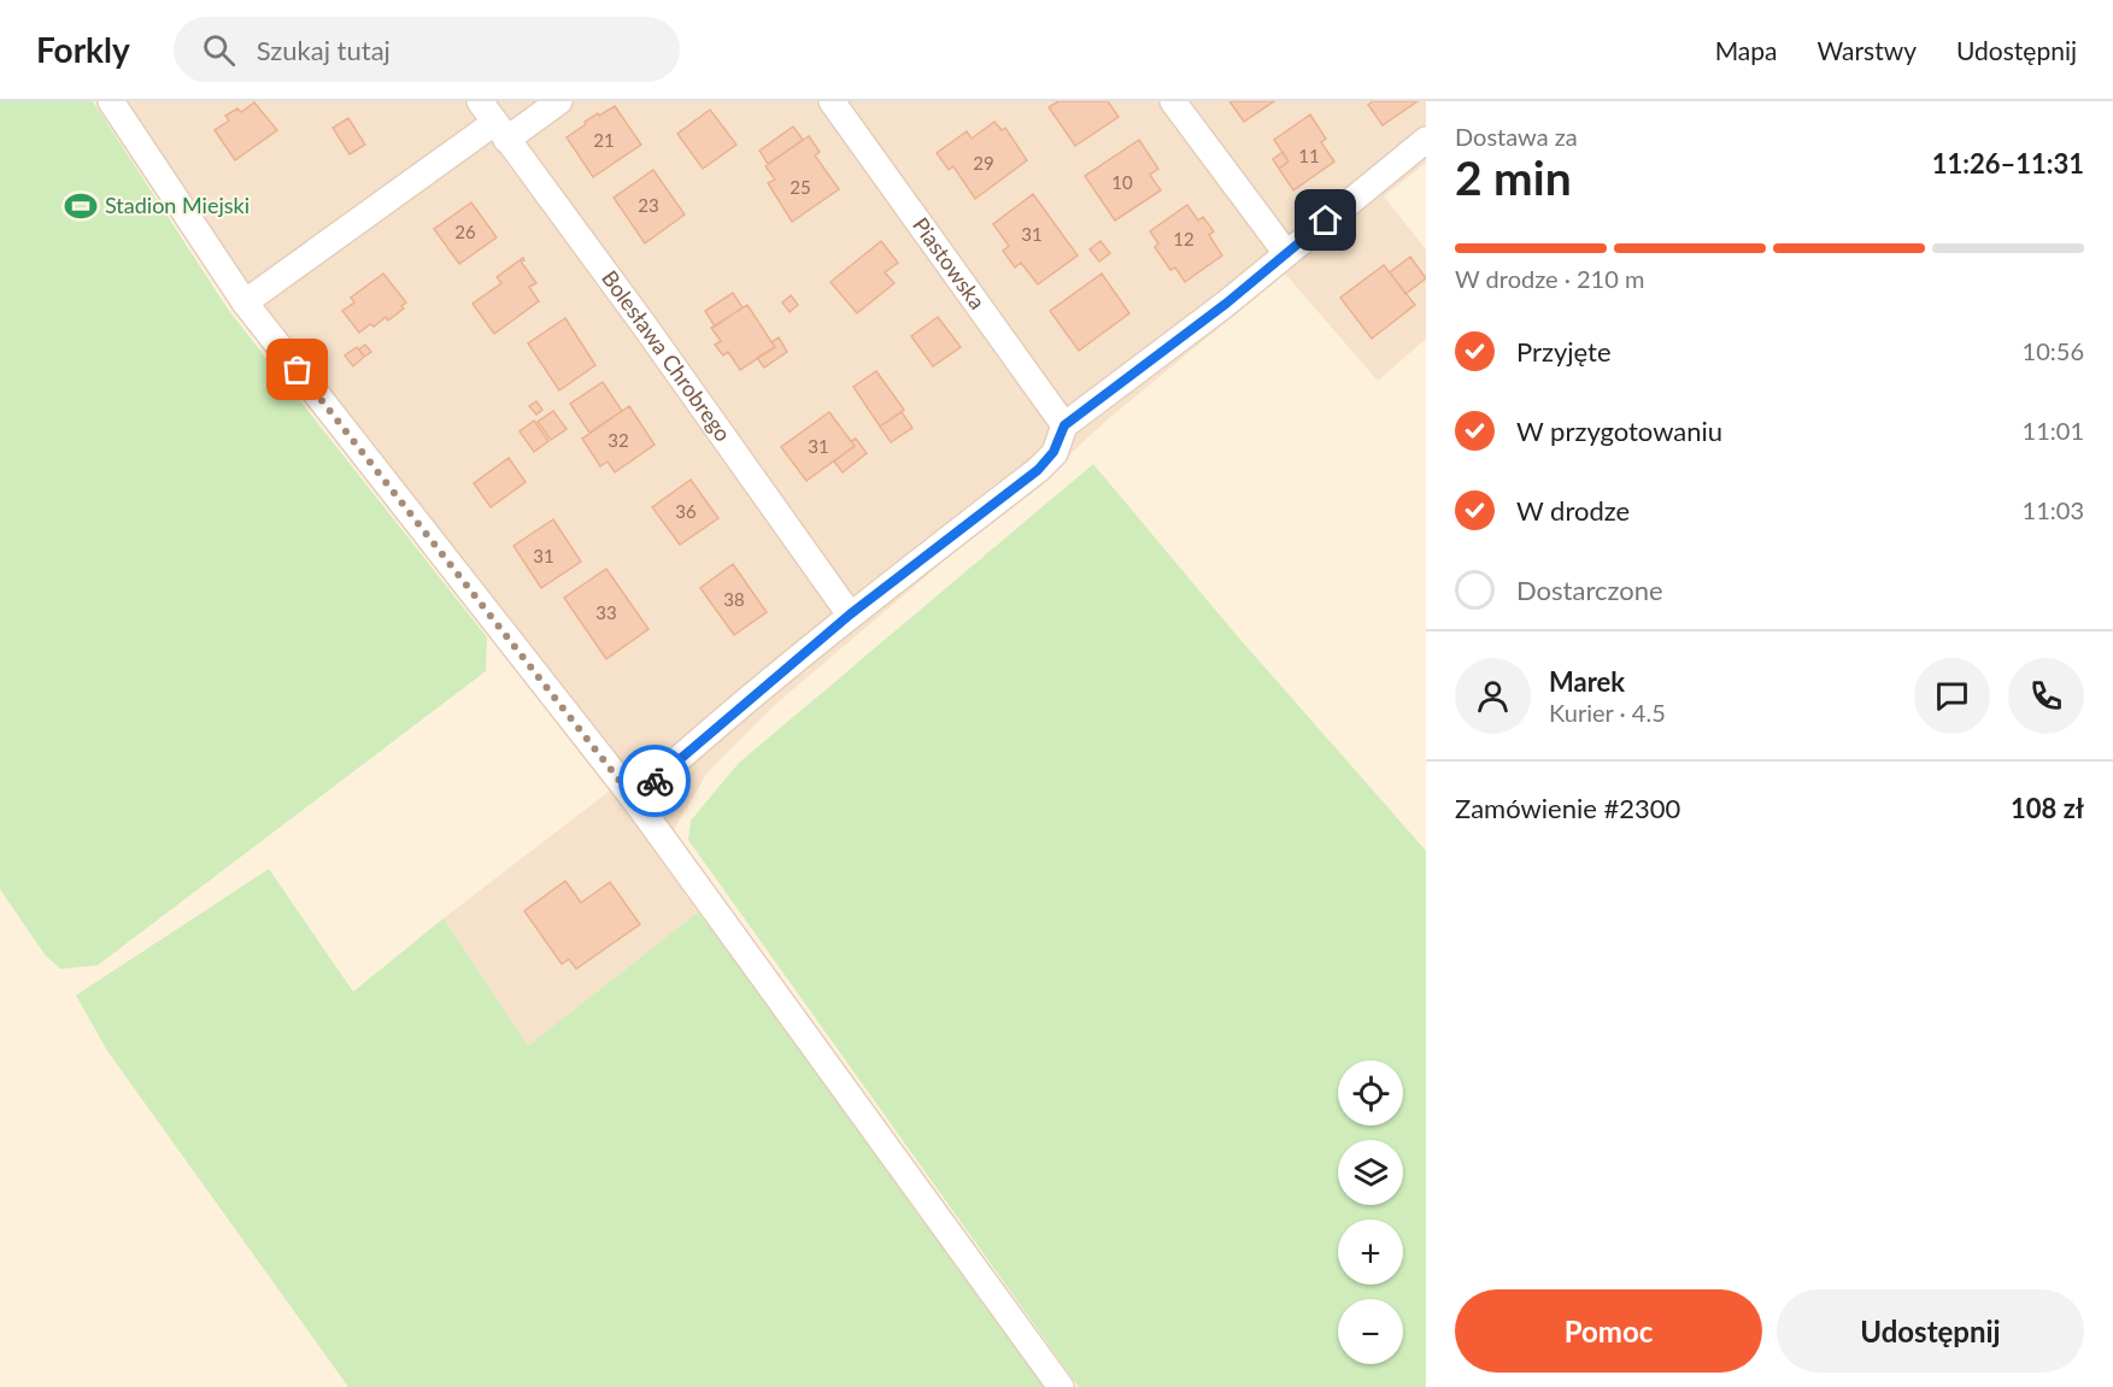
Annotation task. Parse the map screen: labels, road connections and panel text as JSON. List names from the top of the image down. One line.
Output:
{"streets":{"street":["Piastowska","Bolesława Chrobrego"]},"places":{"sports":["Stadion Miejski"]},"house_numbers":["21","11","29","10","25","23","26","31","12","32","31","36","31","38","33"],"page":{"header":"Forkly","search":"Szukaj tutaj","nav":["Mapa","Warstwy","Udostępnij"],"heading":["2 min","Dostawa za","11:26–11:31"],"panel":["Marek","Kurier · 4.5","Zamówienie #2300","108 zł"],"bar":"W drodze · 210 m","list":[["Przyjęte","10:56"],["W przygotowaniu","11:01"],["W drodze","11:03"],"Dostarczone"],"map_buttons":["+","−"],"buttons":["Pomoc","Udostępnij"]}}
